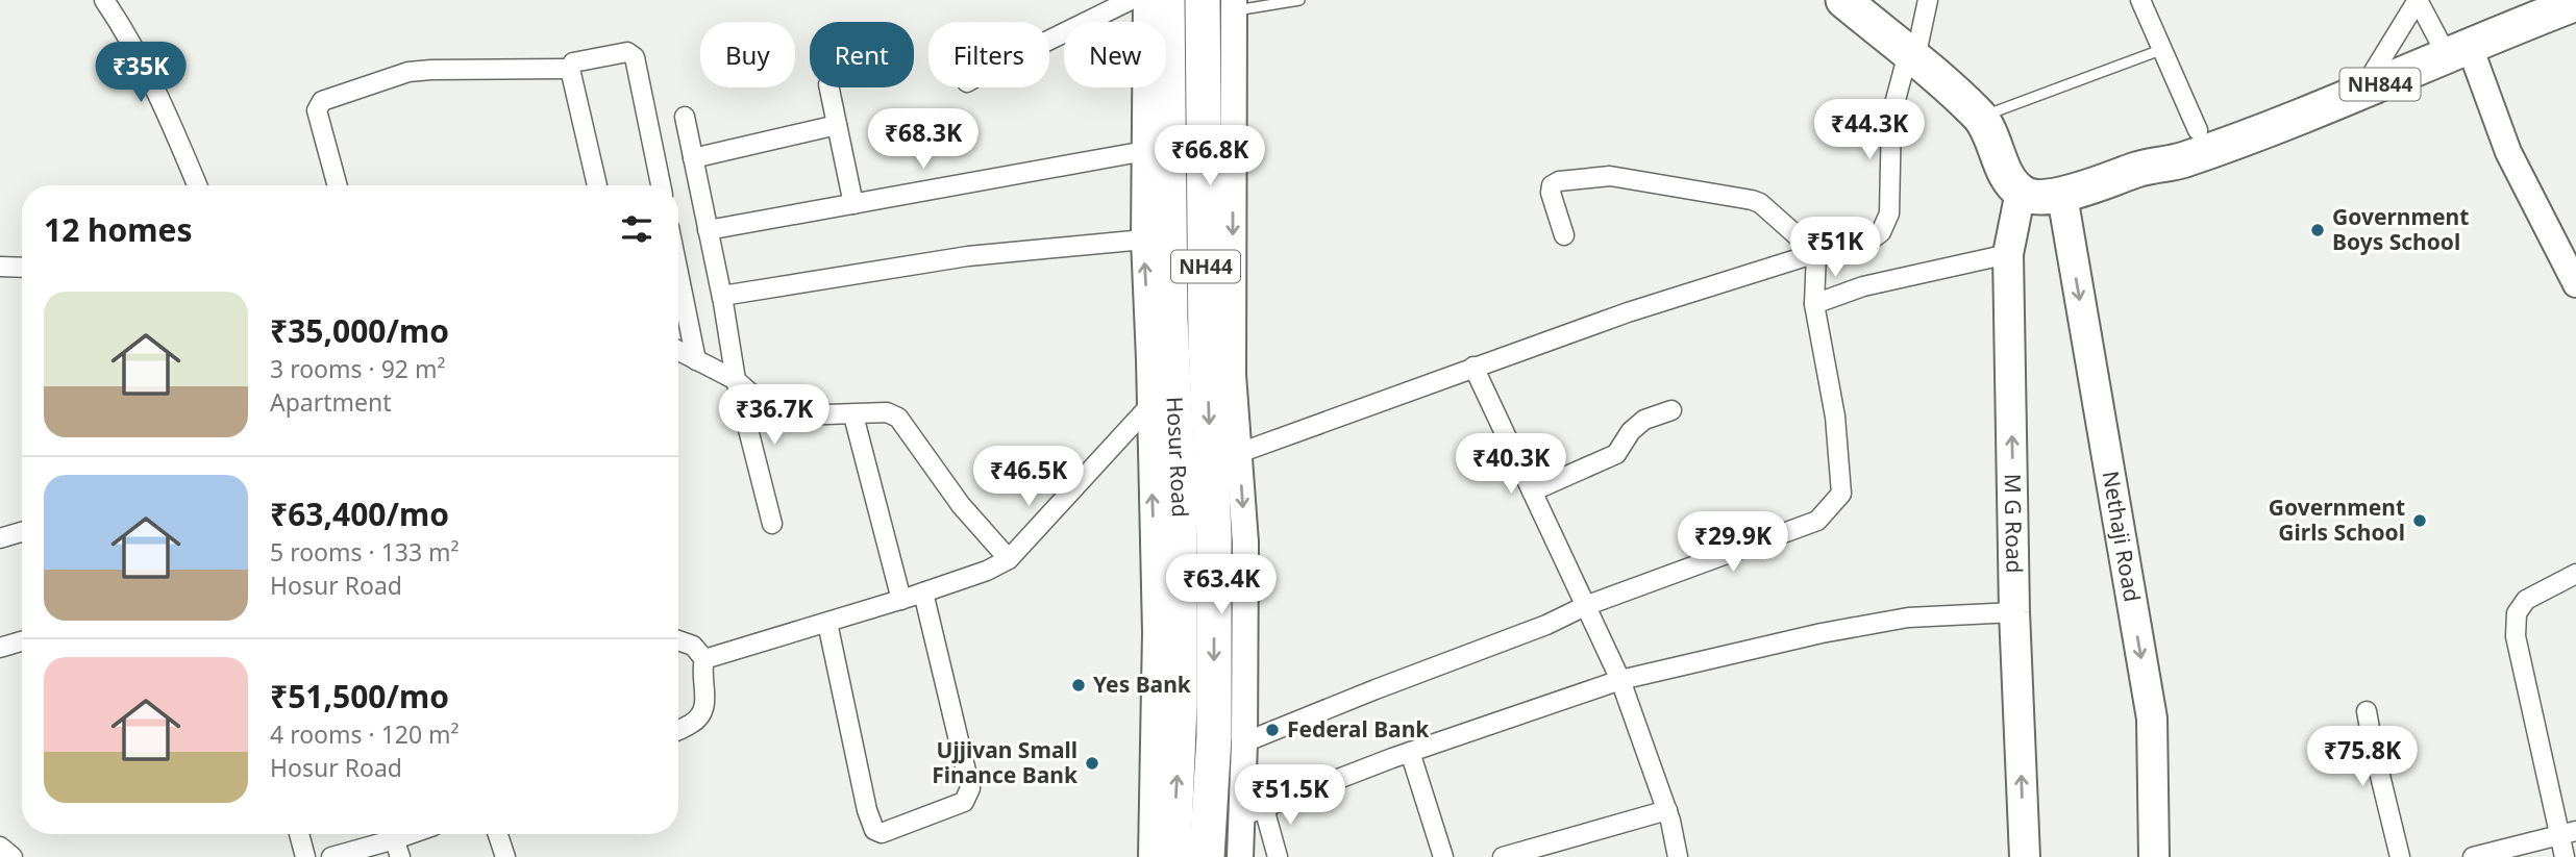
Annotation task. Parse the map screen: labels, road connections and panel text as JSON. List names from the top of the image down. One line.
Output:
{"streets":{"highway":["NH844","NH44","Hosur Road"],"main road":["M G Road","Nethaji Road"]},"crossings":[["NH844","M G Road"],["NH844","Nethaji Road"],["NH44","Hosur Road"]],"one_way":["M G Road","Nethaji Road"],"places":["Government Boys School","Government Girls School","Yes Bank","Federal Bank","Ujjivan Small Finance Bank"],"page":{"chip":["Buy","Rent","Filters","New"],"price":["₹35K","₹44.3K","₹68.3K","₹66.8K","₹51K","₹36.7K","₹40.3K","₹46.5K","₹29.9K","₹63.4K","₹75.8K","₹51.5K"],"heading":"12 homes","list":[{"name":"₹35,000/mo","note":"3 rooms · 92 m² · Apartment"},{"name":"₹63,400/mo","note":"5 rooms · 133 m² · Hosur Road"},{"name":"₹51,500/mo","note":"4 rooms · 120 m² · Hosur Road"}]}}
